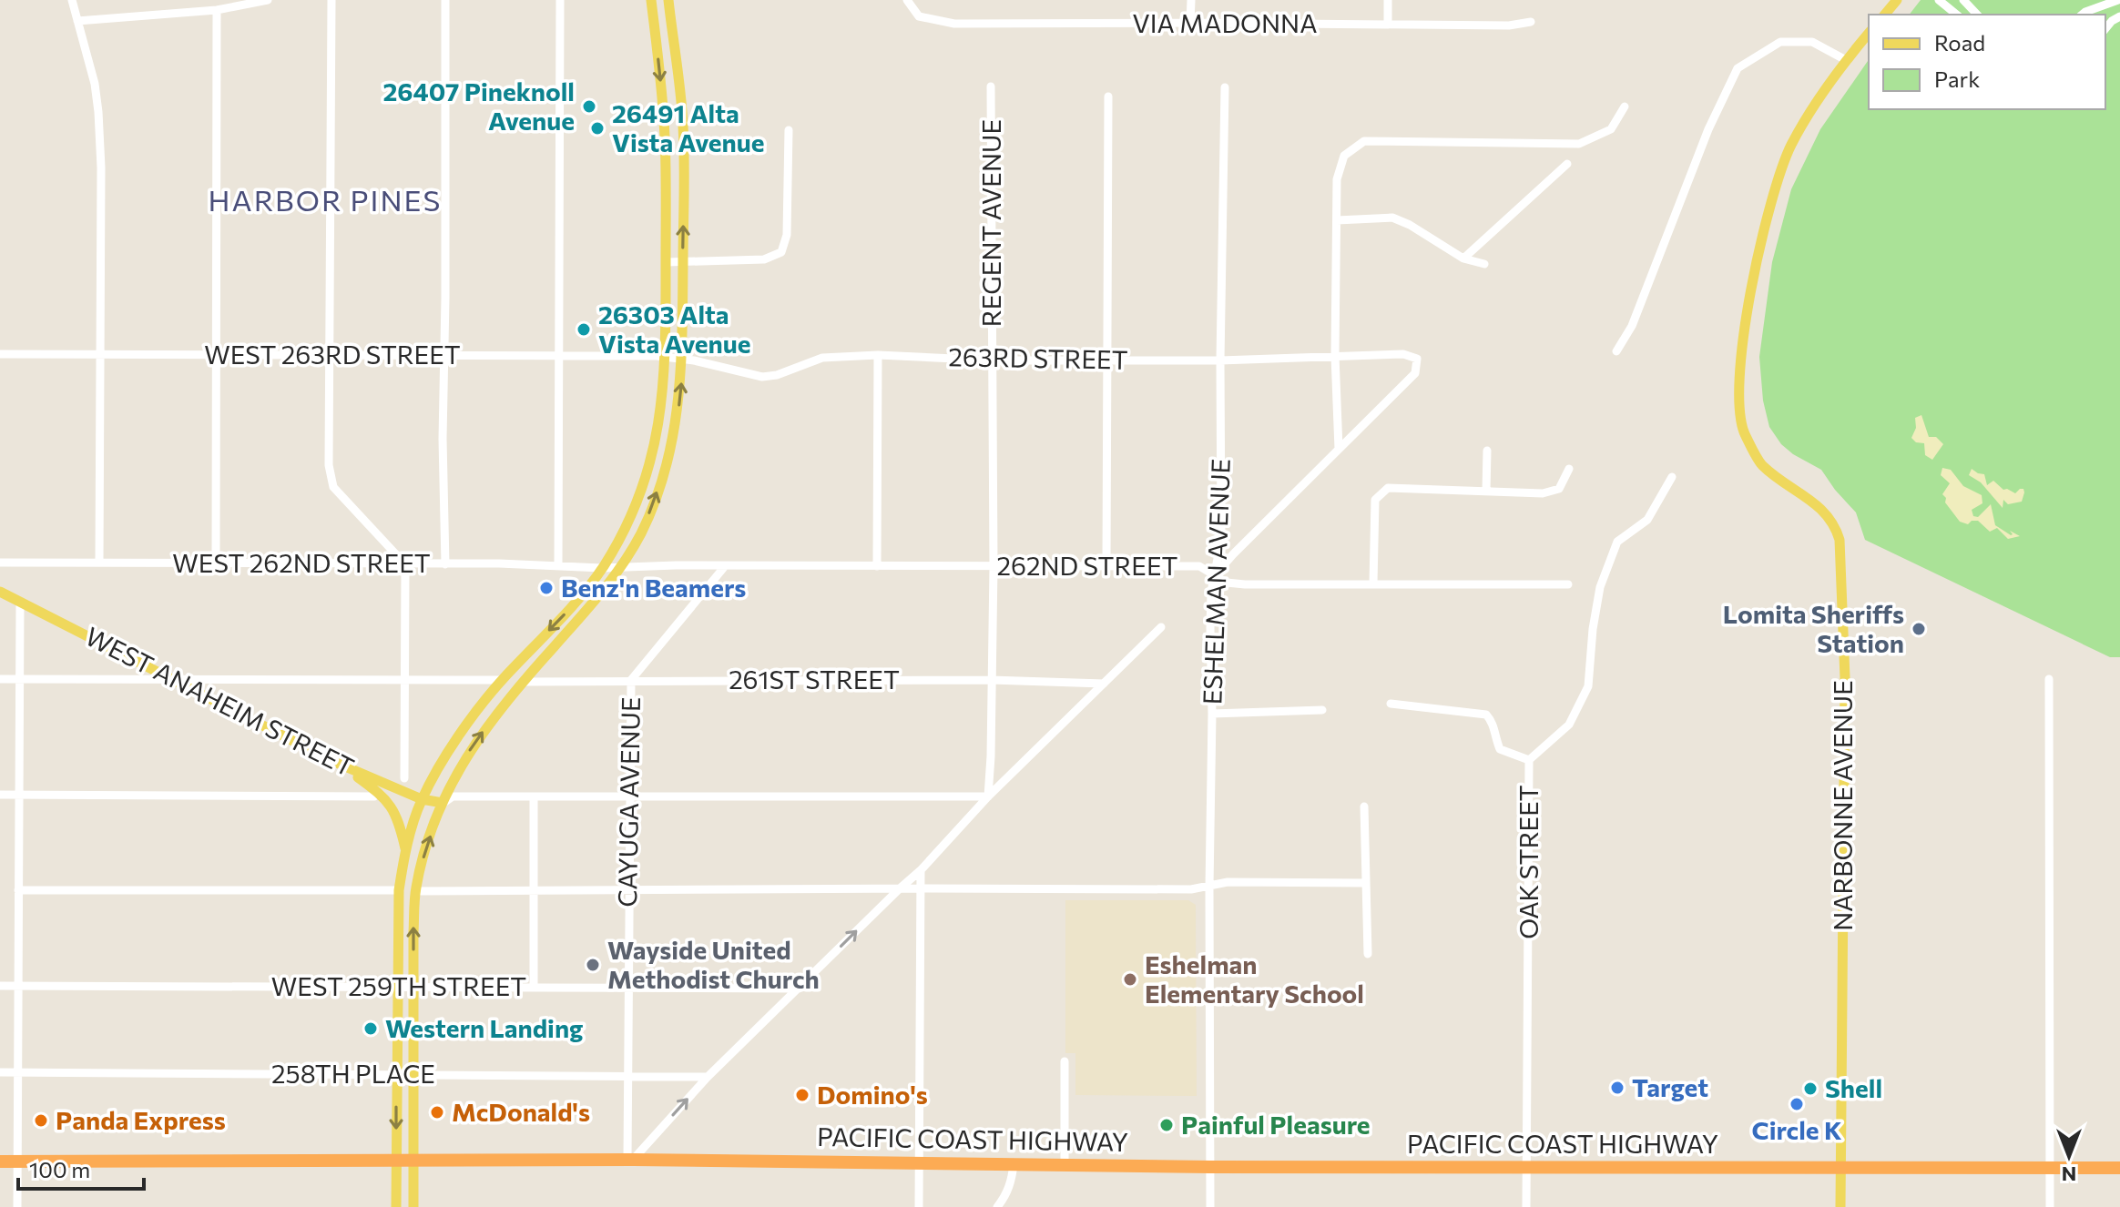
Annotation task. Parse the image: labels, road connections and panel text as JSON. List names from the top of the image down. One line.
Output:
{"streets":{"highway":["PACIFIC COAST HIGHWAY"],"main road":["WEST ANAHEIM STREET","NARBONNE AVENUE"],"street":["VIA MADONNA","REGENT AVENUE","WEST 263RD STREET","263RD STREET","WEST 262ND STREET","262ND STREET","ESHELMAN AVENUE","261ST STREET","CAYUGA AVENUE","OAK STREET","WEST 259TH STREET","258TH PLACE"]},"crossings":[["REGENT AVENUE","263RD STREET"],["REGENT AVENUE","262ND STREET"],["REGENT AVENUE","261ST STREET"],["WEST 263RD STREET","263RD STREET"],["263RD STREET","ESHELMAN AVENUE"],["WEST 262ND STREET","262ND STREET"],["262ND STREET","ESHELMAN AVENUE"],["262ND STREET","CAYUGA AVENUE"],["ESHELMAN AVENUE","PACIFIC COAST HIGHWAY"],["261ST STREET","CAYUGA AVENUE"],["CAYUGA AVENUE","WEST 259TH STREET"],["CAYUGA AVENUE","258TH PLACE"],["CAYUGA AVENUE","PACIFIC COAST HIGHWAY"],["NARBONNE AVENUE","PACIFIC COAST HIGHWAY"],["OAK STREET","PACIFIC COAST HIGHWAY"]],"districts":["HARBOR PINES"],"places":["26407 Pineknoll Avenue","26491 Alta Vista Avenue","26303 Alta Vista Avenue","Benz'n Beamers","Lomita Sheriffs Station","Wayside United Methodist Church","Eshelman Elementary School","Western Landing","Target","Shell","Domino's","Circle K","McDonald's","Panda Express","Painful Pleasure"],"legend":["Road","Park"],"scale_bar":"100 m","north":"bottom"}
